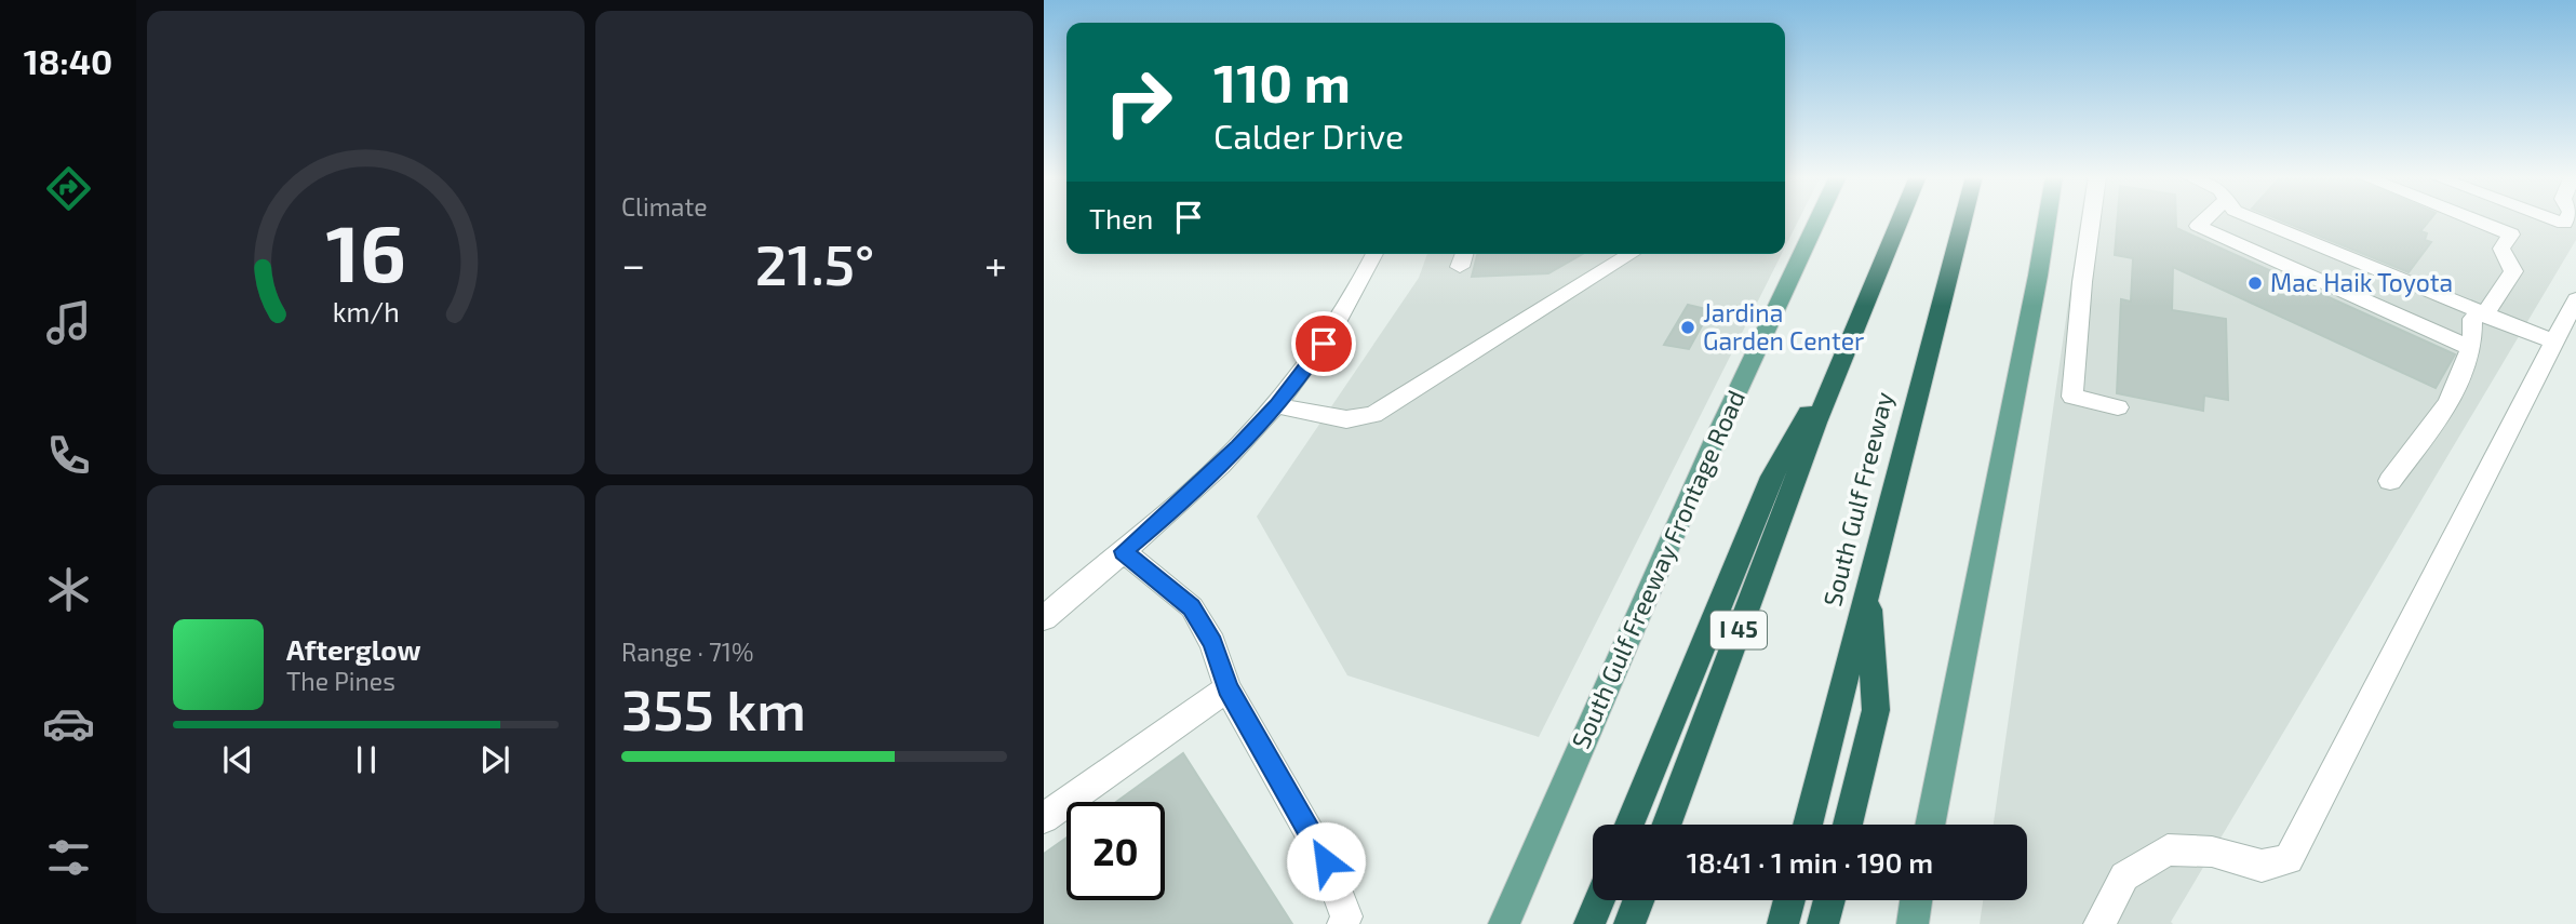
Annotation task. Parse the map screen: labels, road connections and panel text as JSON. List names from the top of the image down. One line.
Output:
{"streets":{"highway":["South Gulf Freeway","I 45"],"main road":["South Gulf Freeway Frontage Road"]},"places":["Mac Haik Toyota","Jardina Garden Center"],"page":{"tabs":"18:40","tile":["Climate",["Range · 71%","355 km"]],"turn":["110 m","Calder Drive"],"then":"Then","heat":["−","21.5°","+"],"song":["Afterglow","The Pines"],"limit":"20","trip":"18:41 · 1 min · 190 m","gauge":["16","km/h"]}}
